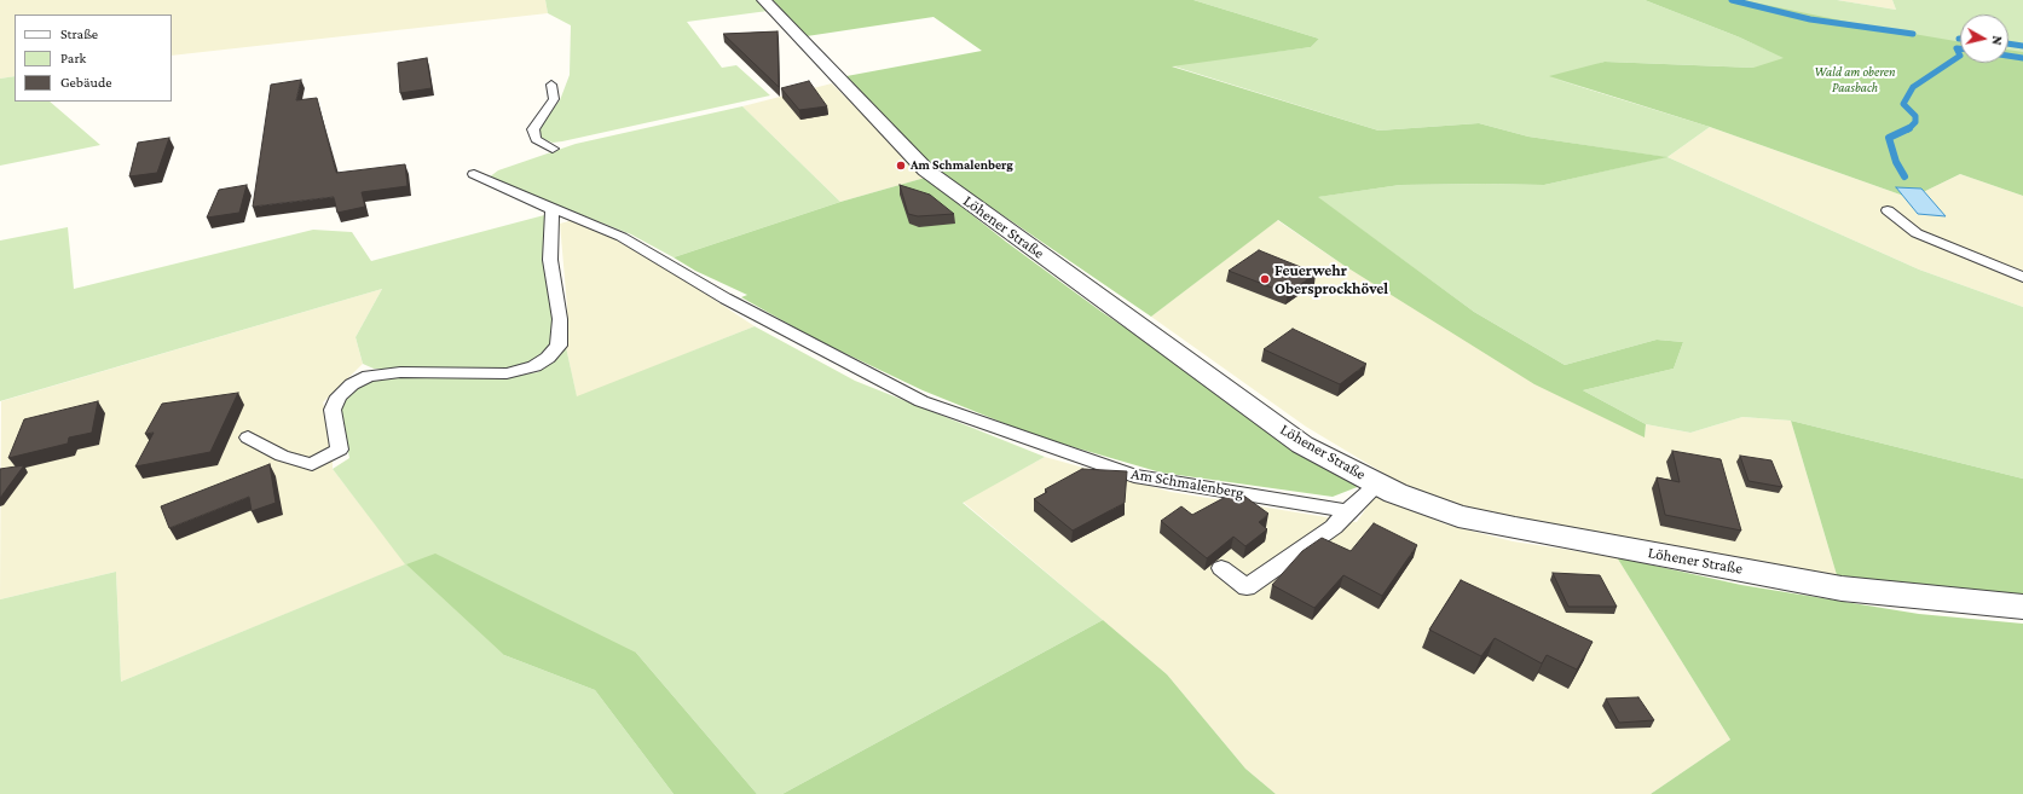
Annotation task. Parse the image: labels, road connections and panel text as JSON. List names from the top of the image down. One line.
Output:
{"streets":{"street":["Löhener Straße"],"lane":["Am Schmalenberg"]},"parks":["Wald am oberen Paasbach"],"places":["Am Schmalenberg","Feuerwehr Obersprockhövel"],"legend":["Straße","Park","Gebäude"],"north":"right"}
